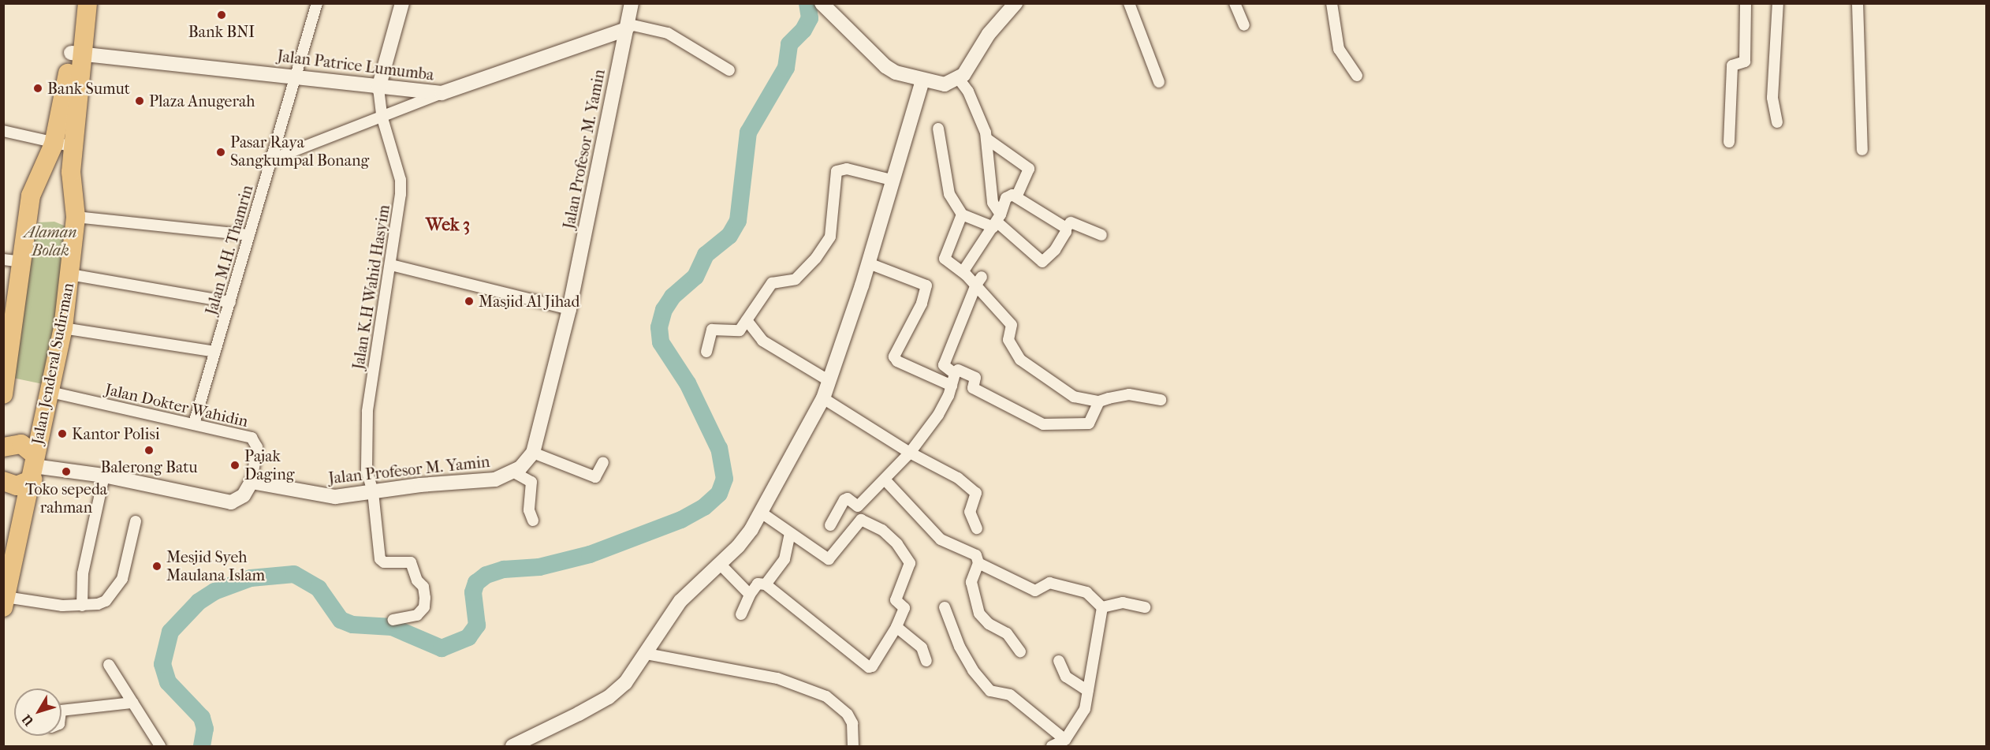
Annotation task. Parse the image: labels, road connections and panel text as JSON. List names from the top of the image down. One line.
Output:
{"streets":{"highway":["Jalan Jenderal Sudirman"],"street":["Jalan Patrice Lumumba","Jalan Profesor M. Yamin","Jalan M.H. Thamrin","Jalan K.H Wahid Hasyim","Jalan Dokter Wahidin"]},"crossings":[["Jalan Patrice Lumumba","Jalan Profesor M. Yamin"],["Jalan Patrice Lumumba","Jalan M.H. Thamrin"],["Jalan Patrice Lumumba","Jalan K.H Wahid Hasyim"],["Jalan Patrice Lumumba","Jalan Jenderal Sudirman"],["Jalan Profesor M. Yamin","Jalan K.H Wahid Hasyim"],["Jalan Profesor M. Yamin","Jalan Dokter Wahidin"],["Jalan M.H. Thamrin","Jalan Dokter Wahidin"],["Jalan Jenderal Sudirman","Jalan Dokter Wahidin"]],"districts":["Wek 3"],"parks":["Alaman Bolak"],"places":["Bank BNI","Bank Sumut","Plaza Anugerah","Pasar Raya Sangkumpal Bonang","Masjid Al Jihad","Kantor Polisi","Balerong Batu","Pajak Daging","Toko sepeda rahman","Mesjid Syeh Maulana Islam"],"north":"bottom left"}
